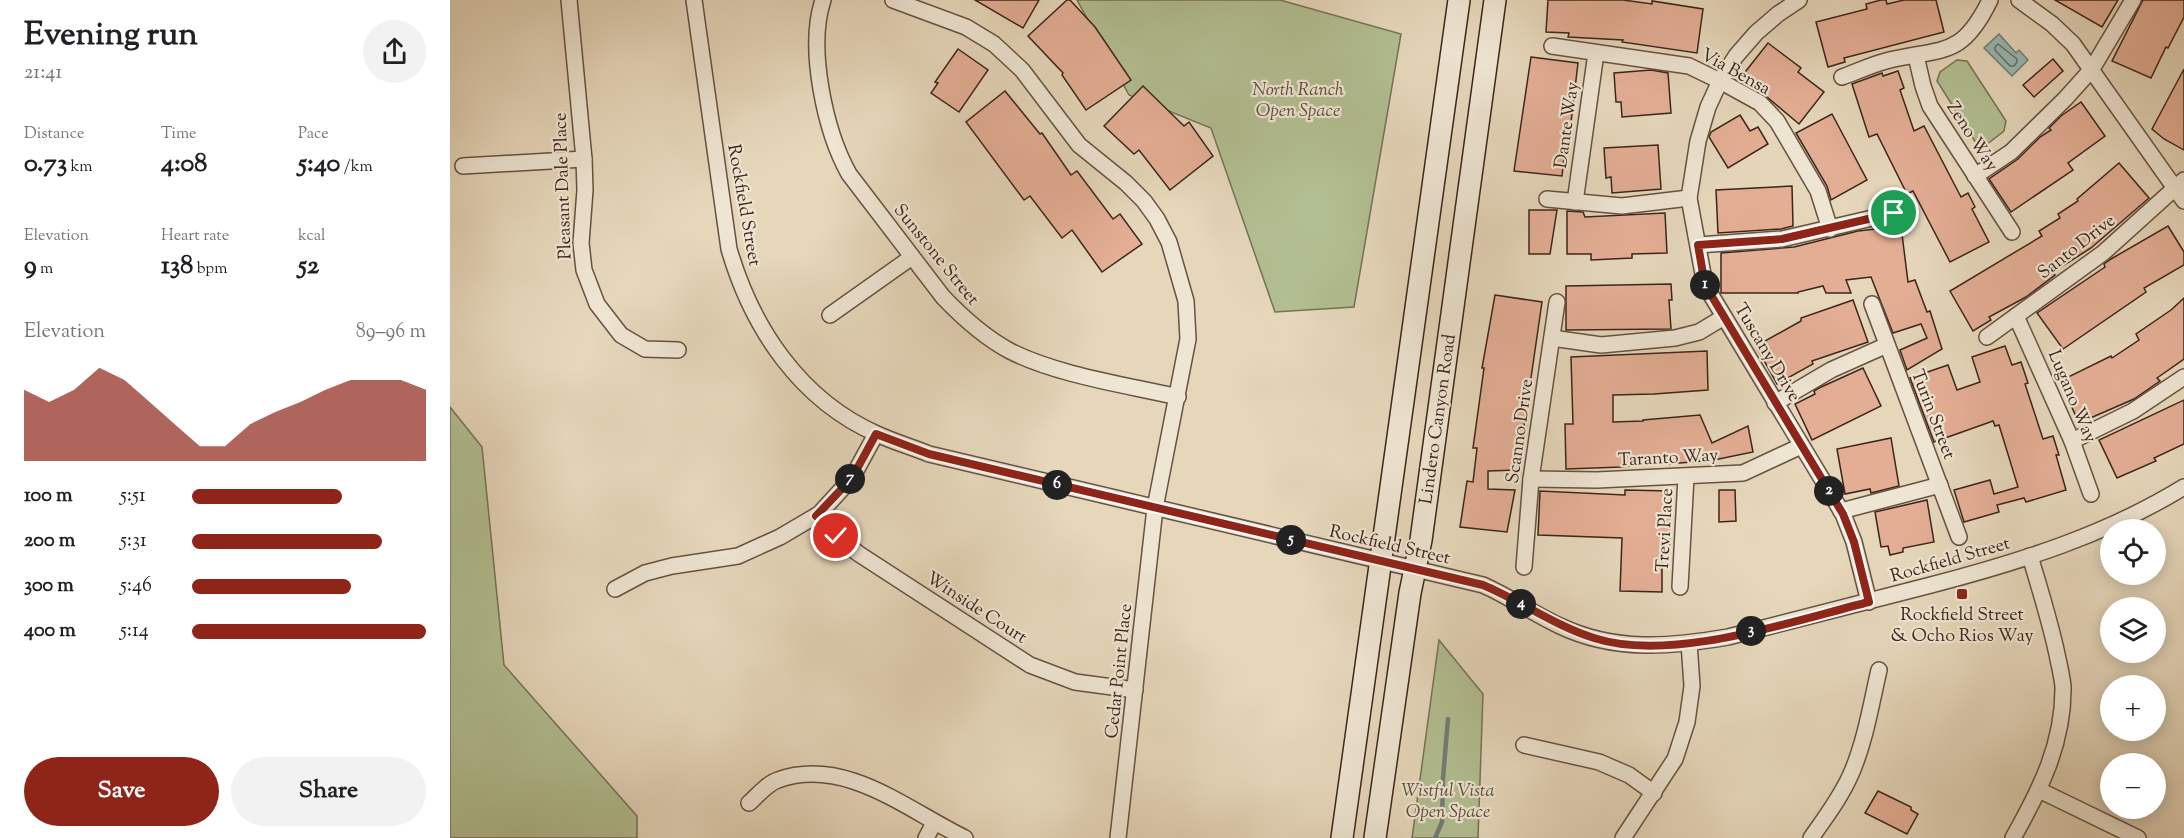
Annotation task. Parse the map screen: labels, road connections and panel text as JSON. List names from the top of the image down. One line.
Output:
{"streets":{"main road":["Lindero Canyon Road"],"street":["Via Bensa","Dante Way","Zeno Way","Pleasant Dale Place","Rockfield Street","Santo Drive","Sunstone Street","Tuscany Drive","Lugano Way","Turin Street","Scanno Drive","Taranto Way","Trevi Place","Winside Court","Cedar Point Place"]},"crossings":[["Via Bensa","Dante Way"],["Via Bensa","Tuscany Drive"],["Rockfield Street","Tuscany Drive"],["Rockfield Street","Lindero Canyon Road"],["Rockfield Street","Cedar Point Place"],["Santo Drive","Lugano Way"],["Sunstone Street","Cedar Point Place"],["Tuscany Drive","Taranto Way"],["Scanno Drive","Taranto Way"],["Taranto Way","Trevi Place"],["Winside Court","Cedar Point Place"]],"parks":["North Ranch Open Space","Wistful Vista Open Space"],"places":{"transit":["Rockfield Street & Ocho Rios Way"]},"page":{"heading":["Evening run","21:41"],"stats":[["Distance","0.73 km"],["Time","4:08"],["Pace","5:40 /km"],["Elevation","9 m"],["Heart rate","138 bpm"],["kcal","52"]],"pins":["1","7","6","2","5","4","3"],"chart":["Elevation","89–96 m"],"list":[{"name":"100 m","note":"5:51"},{"name":"200 m","note":"5:31"},{"name":"300 m","note":"5:46"},{"name":"400 m","note":"5:14"}],"map_buttons":["+","−"],"buttons":["Save","Share"]}}
